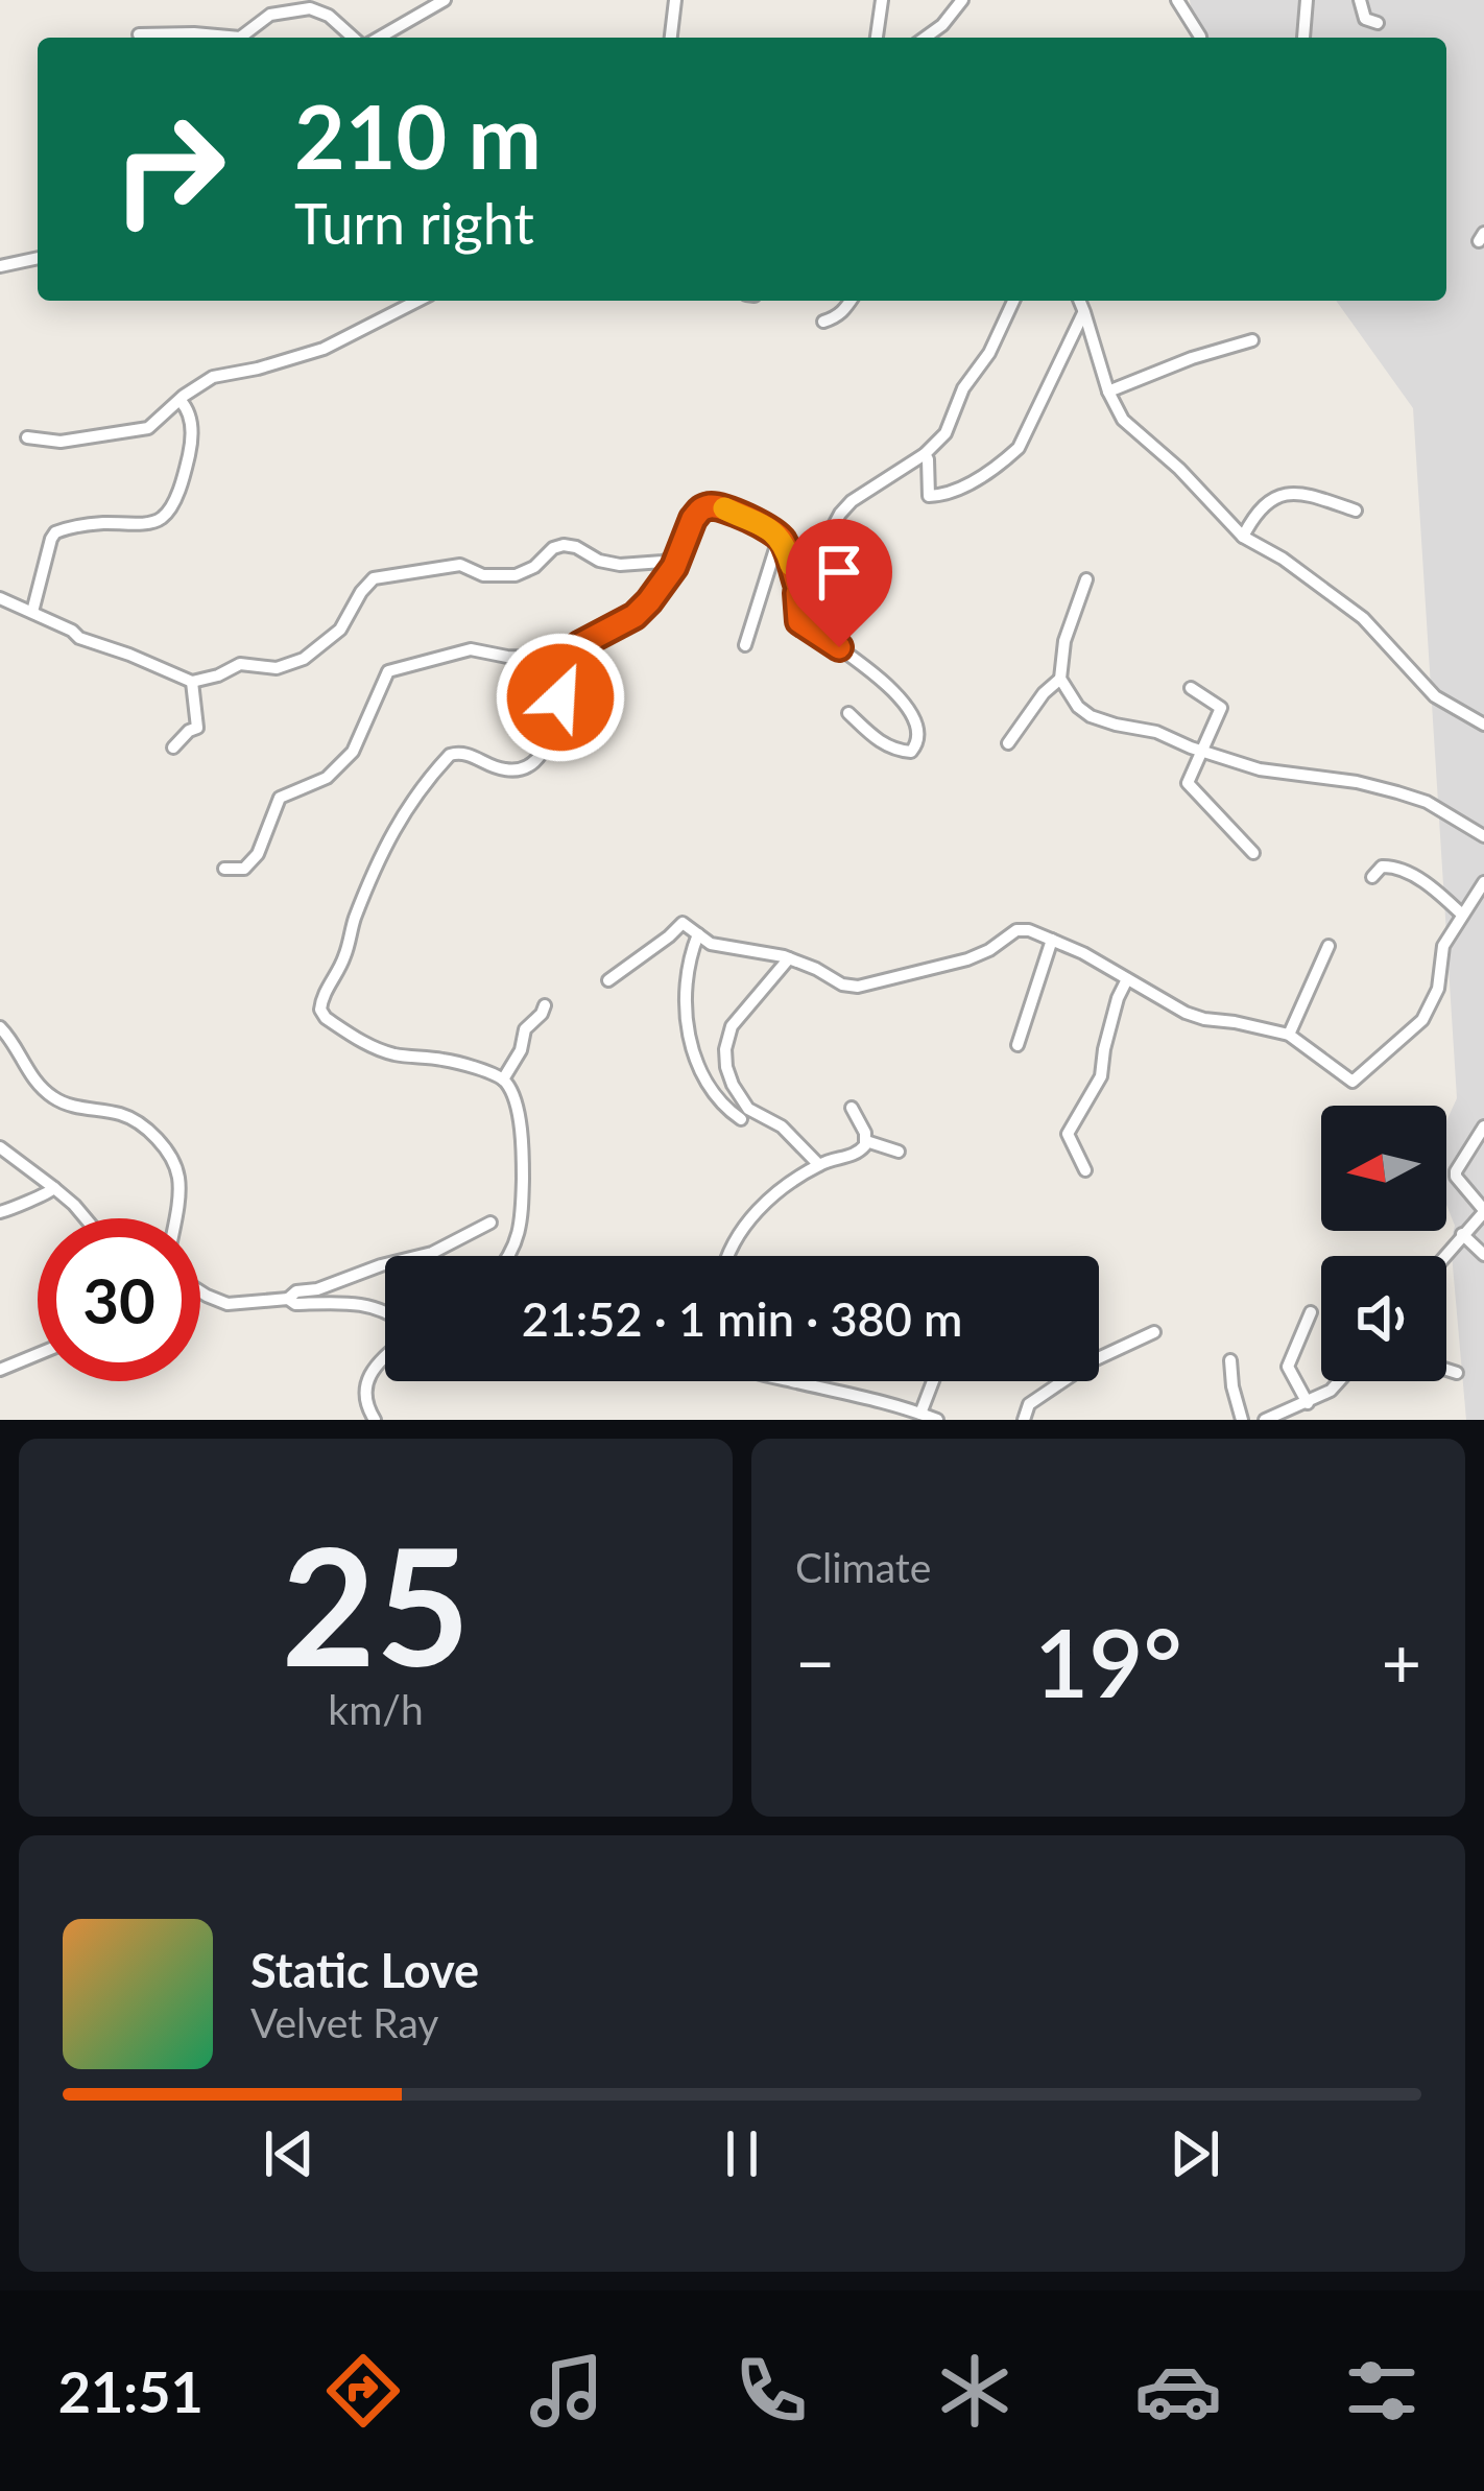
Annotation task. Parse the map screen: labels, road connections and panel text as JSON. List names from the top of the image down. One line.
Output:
{"north":"left","page":{"turn":["210 m","Turn right"],"limit":"30","trip":"21:52 · 1 min · 380 m","tile":[["25","km/h"],"Climate"],"heat":["−","19°","+"],"song":["Static Love","Velvet Ray"],"tabs":"21:51"}}
